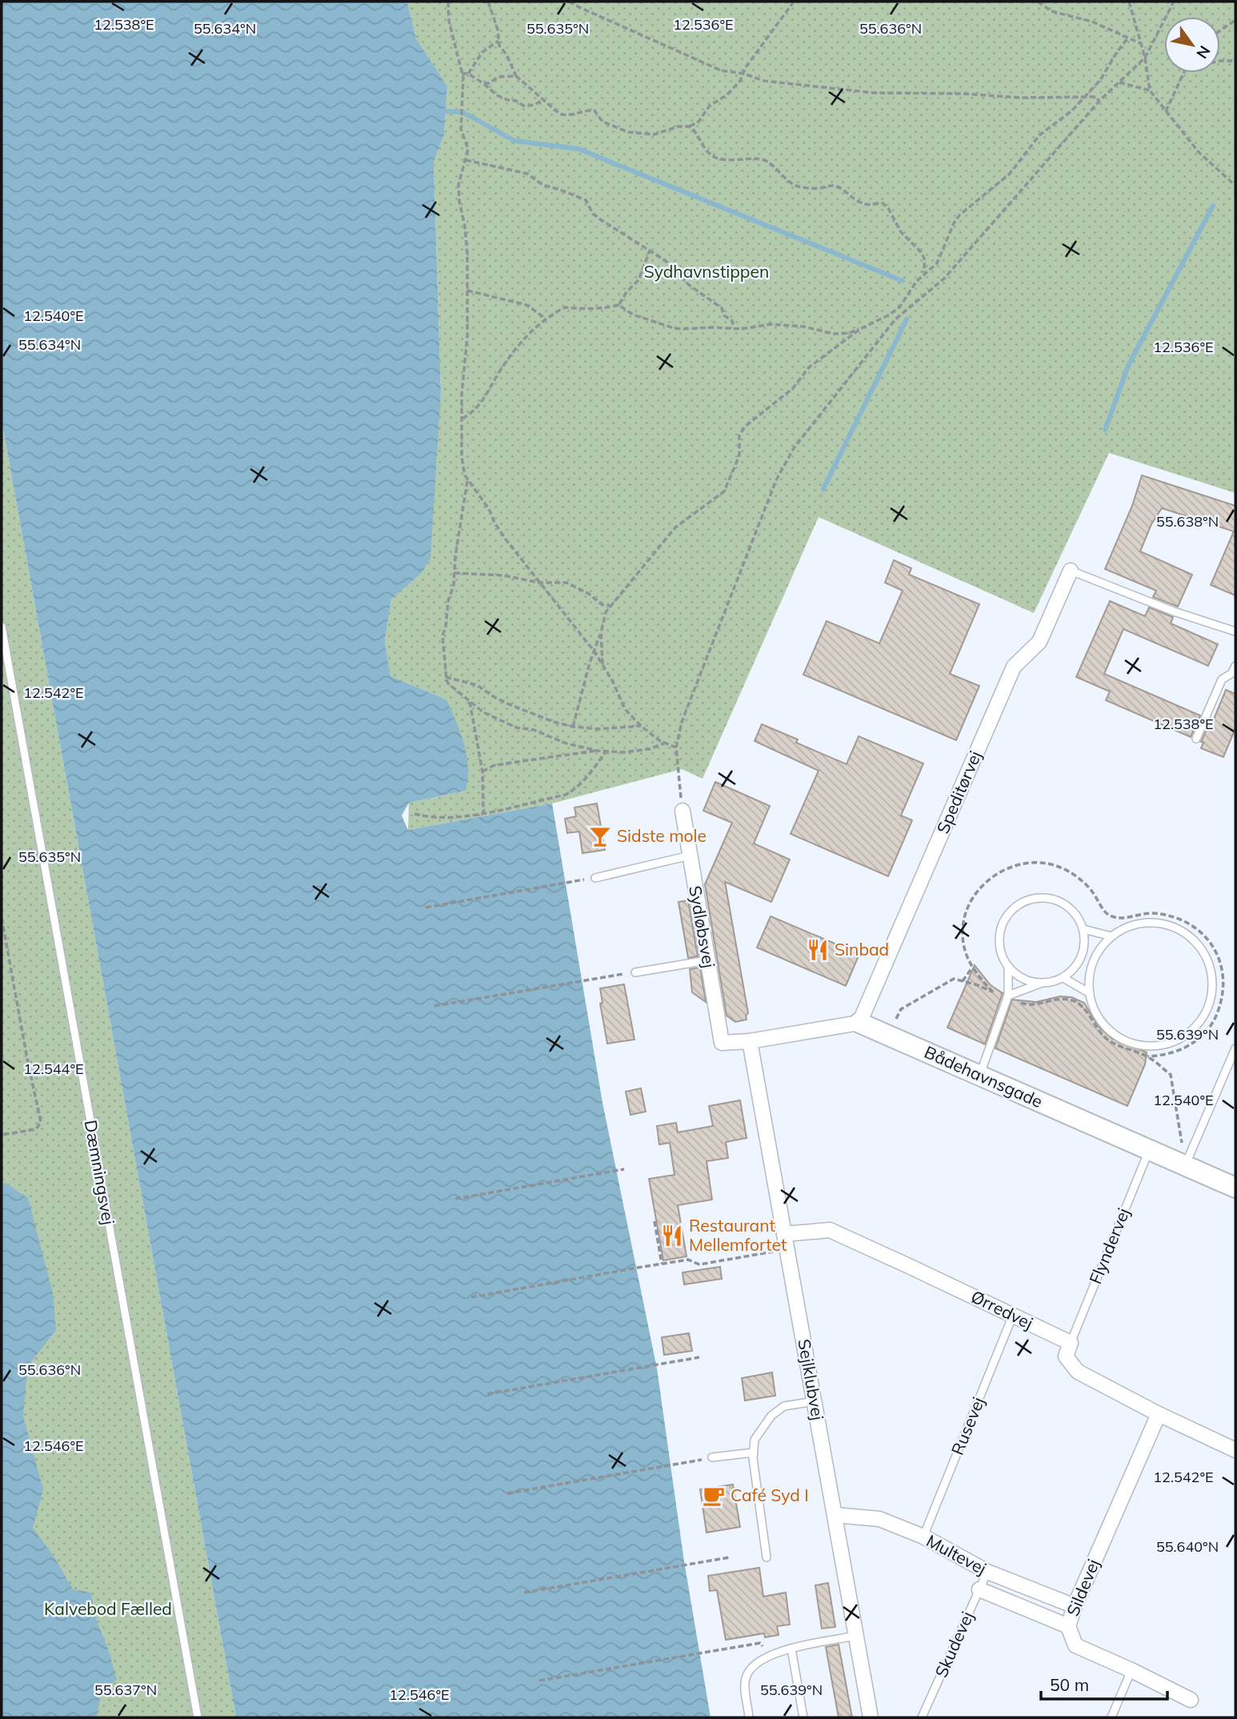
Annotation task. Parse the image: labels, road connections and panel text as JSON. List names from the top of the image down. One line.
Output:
{"streets":{"street":["Speditørvej","Sydløbsvej","Bådehavnsgade","Ørredvej","Sejlklubvej","Multevej","Sildevej"],"lane":["Dæmningsvej","Flyndervej","Rusevej","Skudevej"]},"crossings":[["Speditørvej","Bådehavnsgade"],["Sydløbsvej","Sejlklubvej"],["Bådehavnsgade","Flyndervej"],["Flyndervej","Ørredvej"],["Ørredvej","Sejlklubvej"],["Ørredvej","Rusevej"],["Sejlklubvej","Multevej"],["Rusevej","Multevej"],["Multevej","Sildevej"],["Multevej","Skudevej"]],"parks":["Sydhavnstippen","Kalvebod Fælled"],"places":{"bar":["Sidste mole"],"restaurant":["Sinbad","Restaurant Mellemfortet"],"cafe":["Café Syd I"]},"scale_bar":"50 m","north":"bottom right","coordinates":["12.538°E","12.536°E","55.635°N","55.636°N","55.634°N","12.540°E","55.638°N","12.542°E","55.639°N","12.544°E","12.546°E","55.640°N","55.637°N"]}
